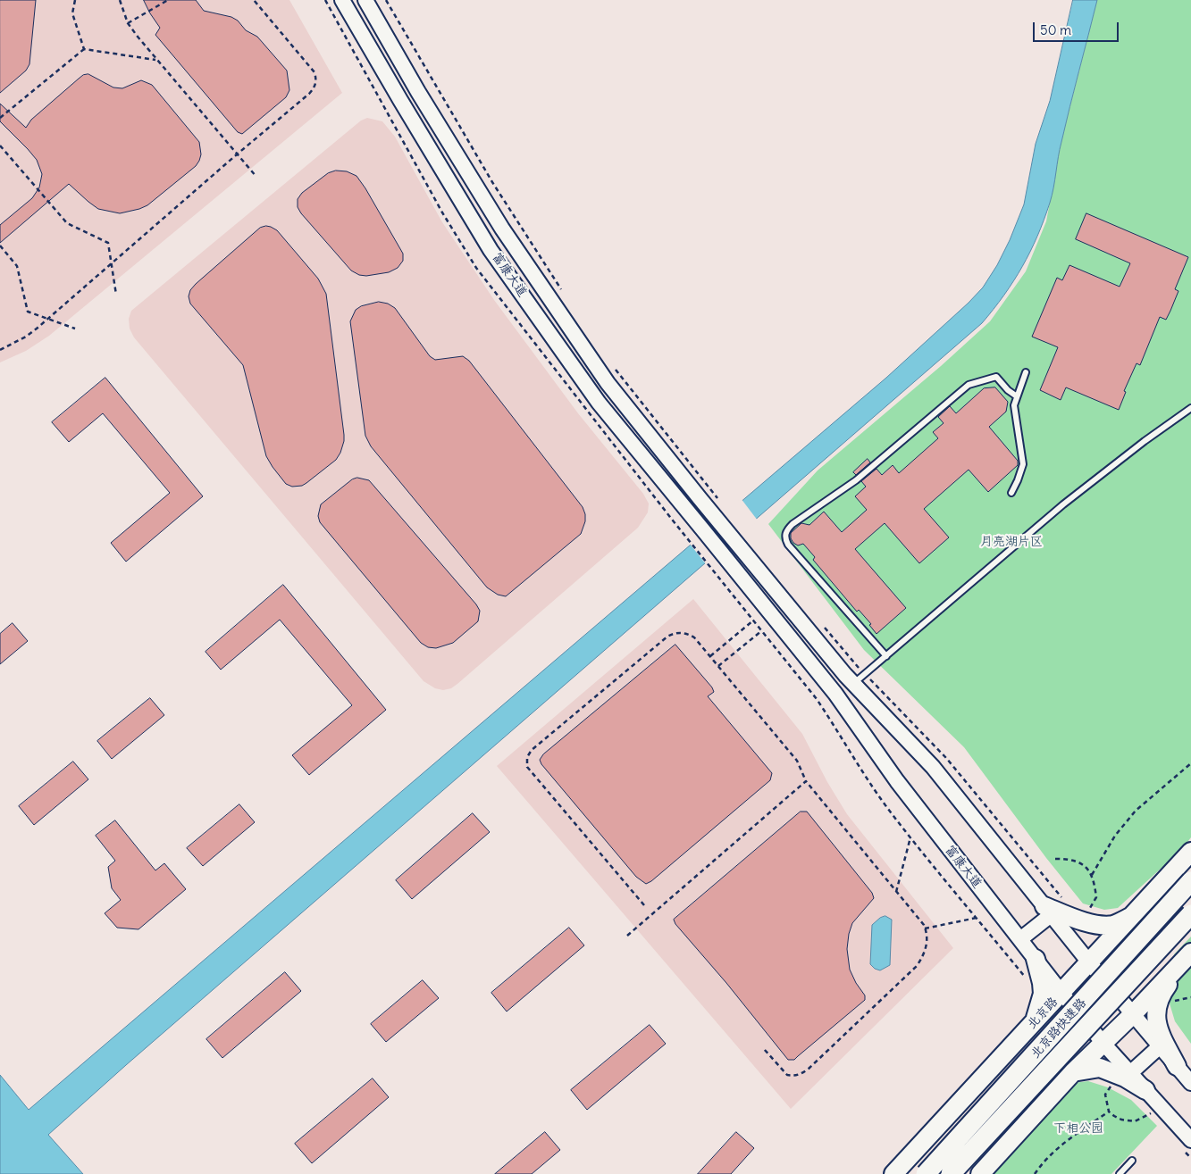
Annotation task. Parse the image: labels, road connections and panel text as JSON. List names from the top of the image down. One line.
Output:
{"streets":{"highway":["北京路快速路"],"main road":["北京路"],"street":["富康大道"]},"crossings":[["富康大道","北京路"]],"parks":["月亮湖片区","下相公园"],"scale_bar":"50 m"}
